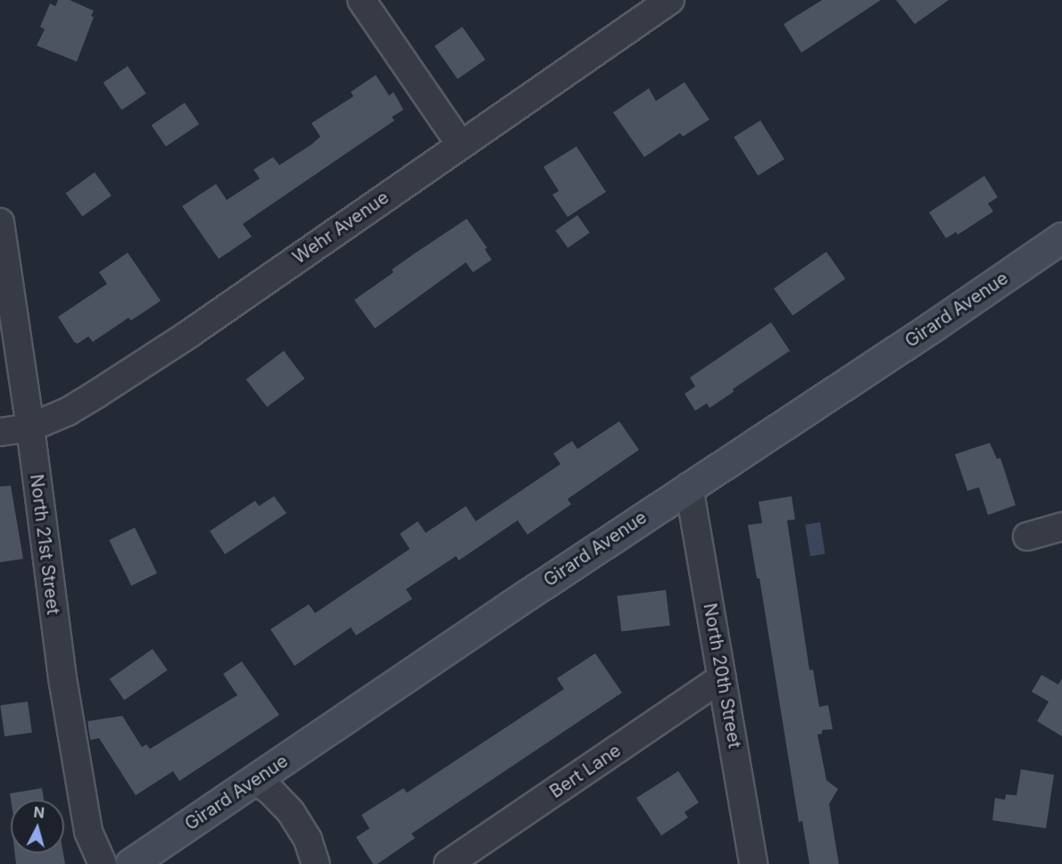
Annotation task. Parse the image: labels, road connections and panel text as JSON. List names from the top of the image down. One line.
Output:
{"streets":{"street":["Wehr Avenue","Girard Avenue","North 21st Street","North 20th Street","Bert Lane"]},"crossings":[["Wehr Avenue","North 21st Street"],["Girard Avenue","North 20th Street"],["North 20th Street","Bert Lane"]],"north":"top"}
